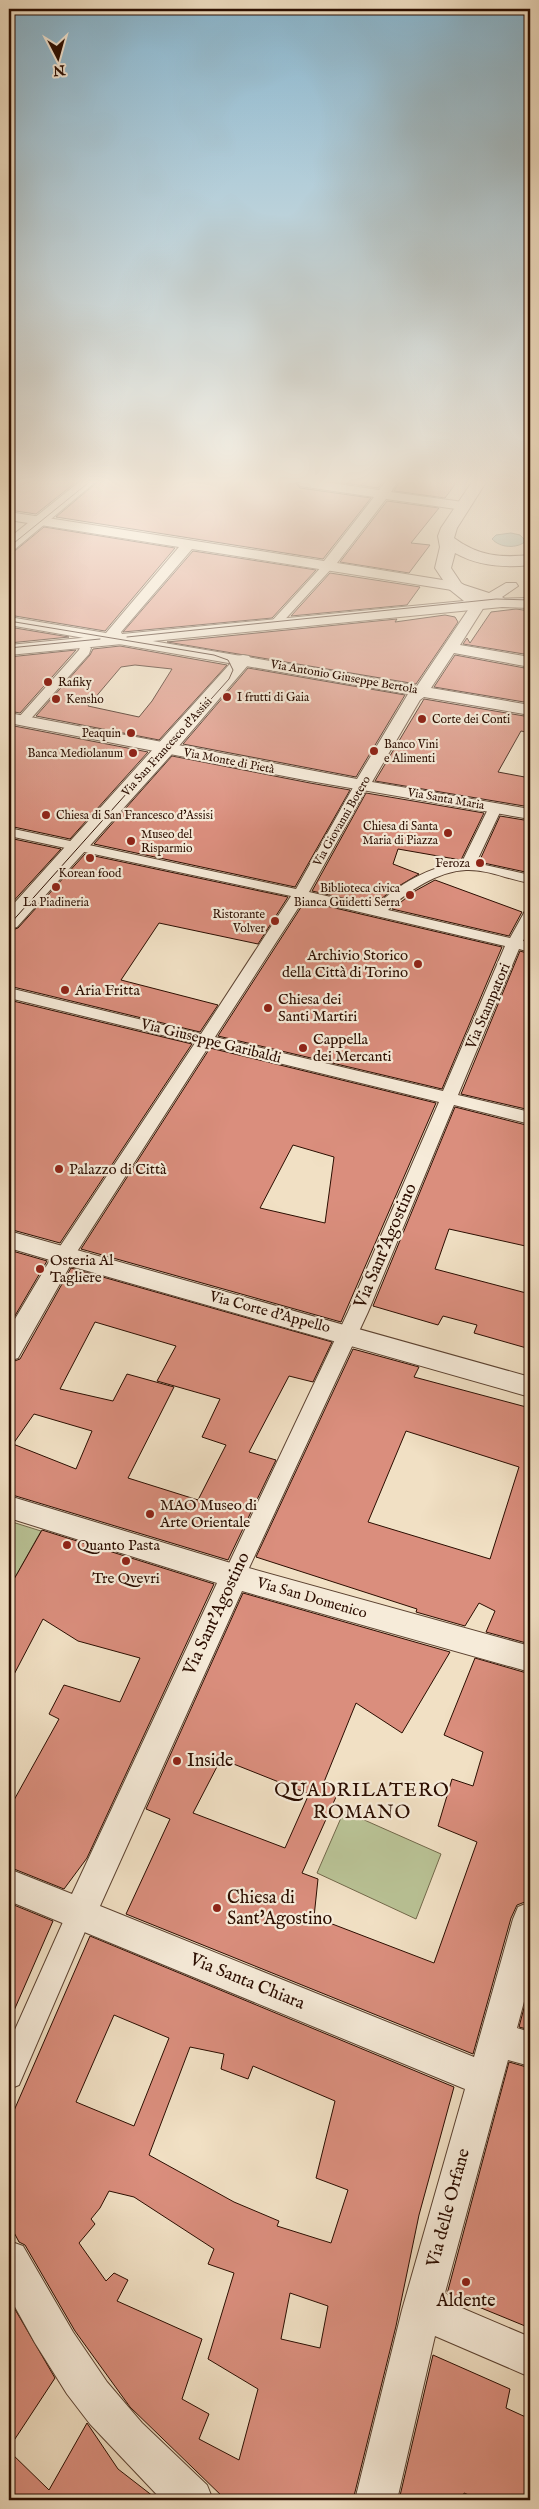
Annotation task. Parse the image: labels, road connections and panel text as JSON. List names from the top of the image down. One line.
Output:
{"streets":{"street":["Via Antonio Giuseppe Bertola","Via San Francesco d'Assisi","Via Monte di Pietà","Via Santa Maria","Via Giovanni Botero","Via Stampatori","Via Giuseppe Garibaldi","Via Sant'Agostino","Via Corte d'Appello","Via San Domenico","Via Santa Chiara","Via delle Orfane"]},"crossings":[["Via Antonio Giuseppe Bertola","Via San Francesco d'Assisi"],["Via Antonio Giuseppe Bertola","Via Giovanni Botero"],["Via San Francesco d'Assisi","Via Monte di Pietà"],["Via Monte di Pietà","Via Santa Maria"],["Via Monte di Pietà","Via Giovanni Botero"],["Via Santa Maria","Via Giovanni Botero"],["Via Giovanni Botero","Via Giuseppe Garibaldi"],["Via Giovanni Botero","Via Corte d'Appello"],["Via Stampatori","Via Giuseppe Garibaldi"],["Via Stampatori","Via Sant'Agostino"],["Via Giuseppe Garibaldi","Via Sant'Agostino"],["Via Sant'Agostino","Via Corte d'Appello"],["Via Sant'Agostino","Via San Domenico"],["Via Sant'Agostino","Via Santa Chiara"],["Via Santa Chiara","Via delle Orfane"]],"districts":["QUADRILATERO ROMANO"],"places":["Rafiky","I frutti di Gaia","Kensho","Corte dei Conti","Peaquin","Banco Vini e Alimenti","Banca Mediolanum","Chiesa di San Francesco d'Assisi","Chiesa di Santa Maria di Piazza","Museo del Risparmio","Korean food","Feroza","La Piadineria","Biblioteca civica Bianca Guidetti Serra","Ristorante Volver","Archivio Storico della Città di Torino","Aria Fritta","Chiesa dei Santi Martiri","Cappella dei Mercanti","Palazzo di Città","Osteria Al Tagliere","MAO Museo di Arte Orientale","Quanto Pasta","Tre Qvevri","Inside","Chiesa di Sant'Agostino","Aldente"],"north":"bottom"}
